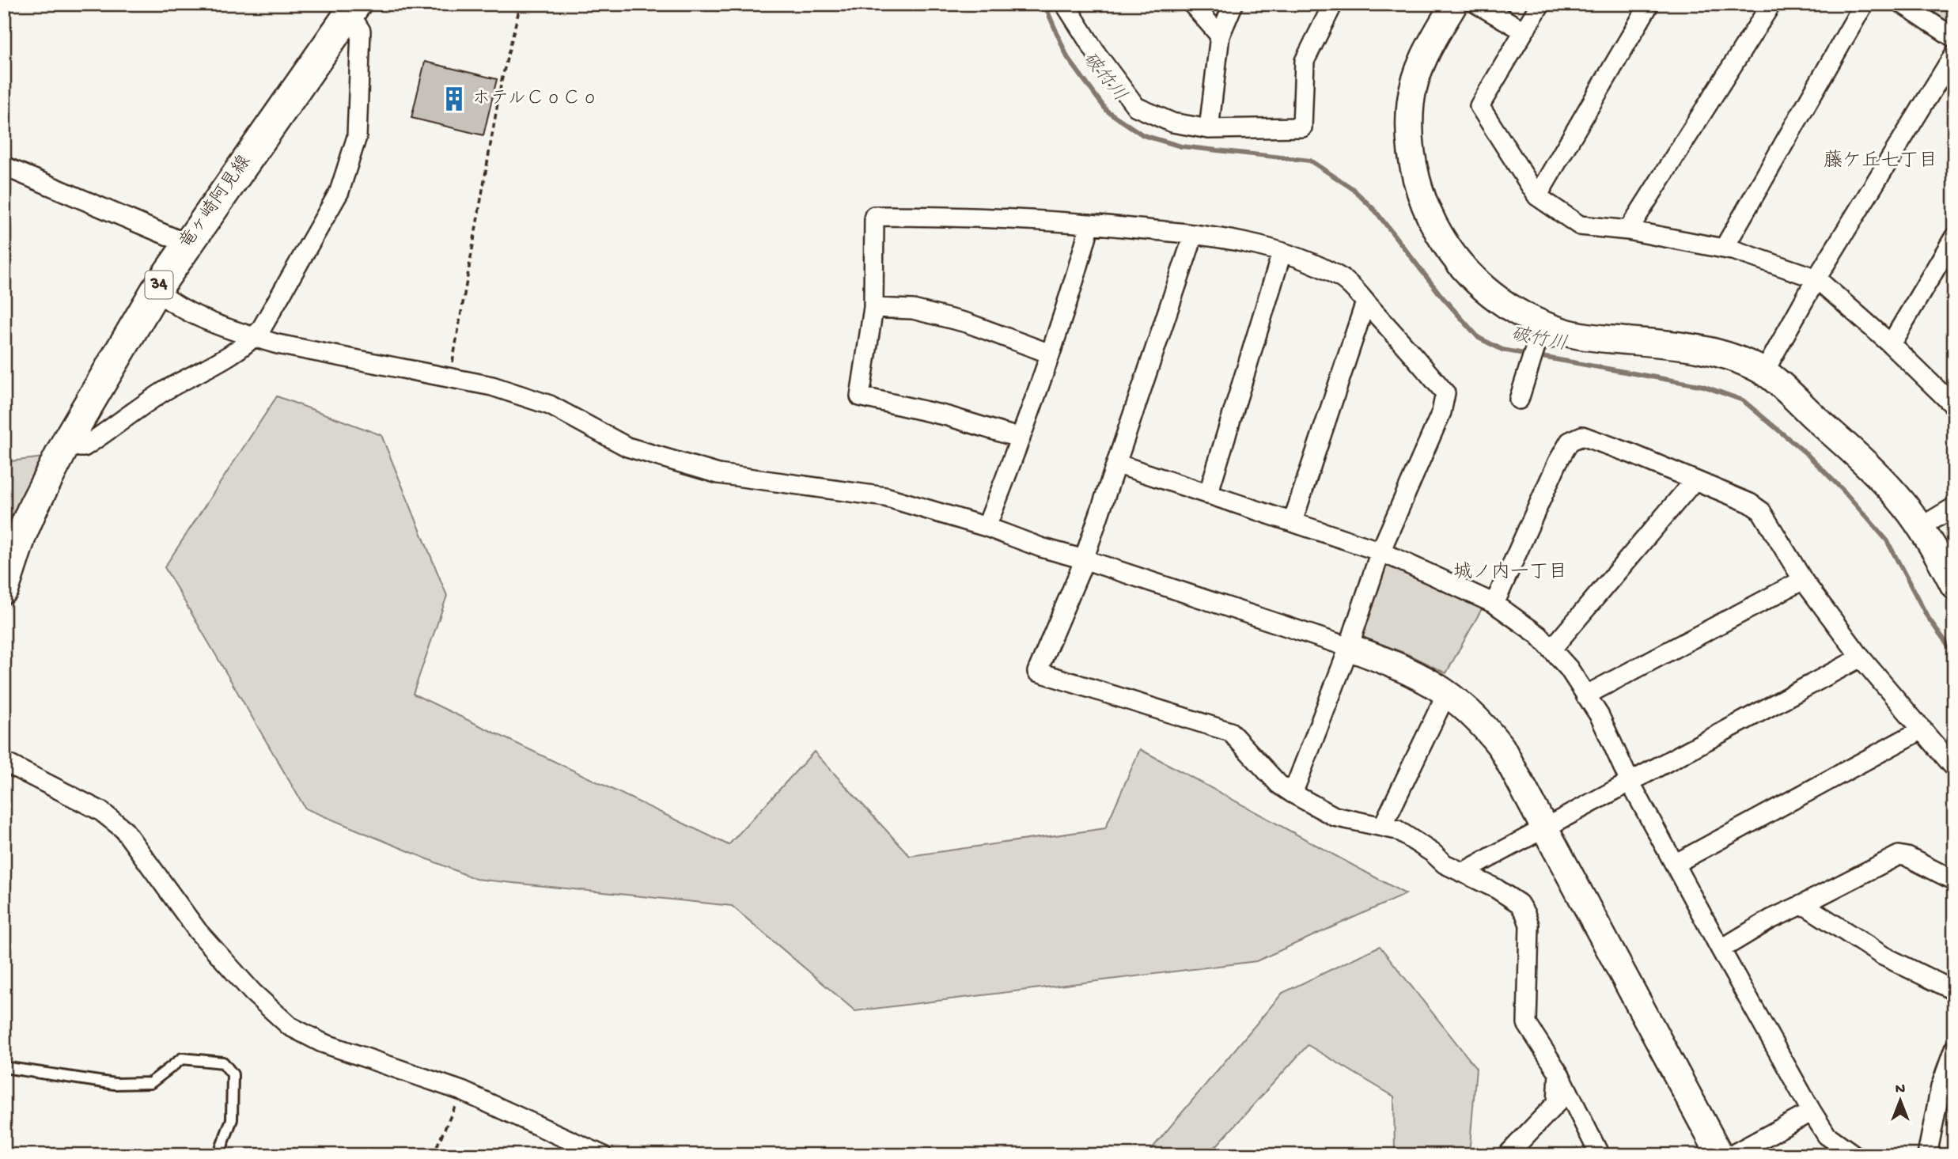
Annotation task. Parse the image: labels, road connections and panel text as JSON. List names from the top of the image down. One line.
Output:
{"streets":{"main road":["竜ヶ崎阿見線","34"]},"districts":["藤ケ丘七丁目","城ノ内一丁目"],"water":["破竹川"],"places":{"building":["ホテルＣｏＣｏ"]},"north":"top"}
